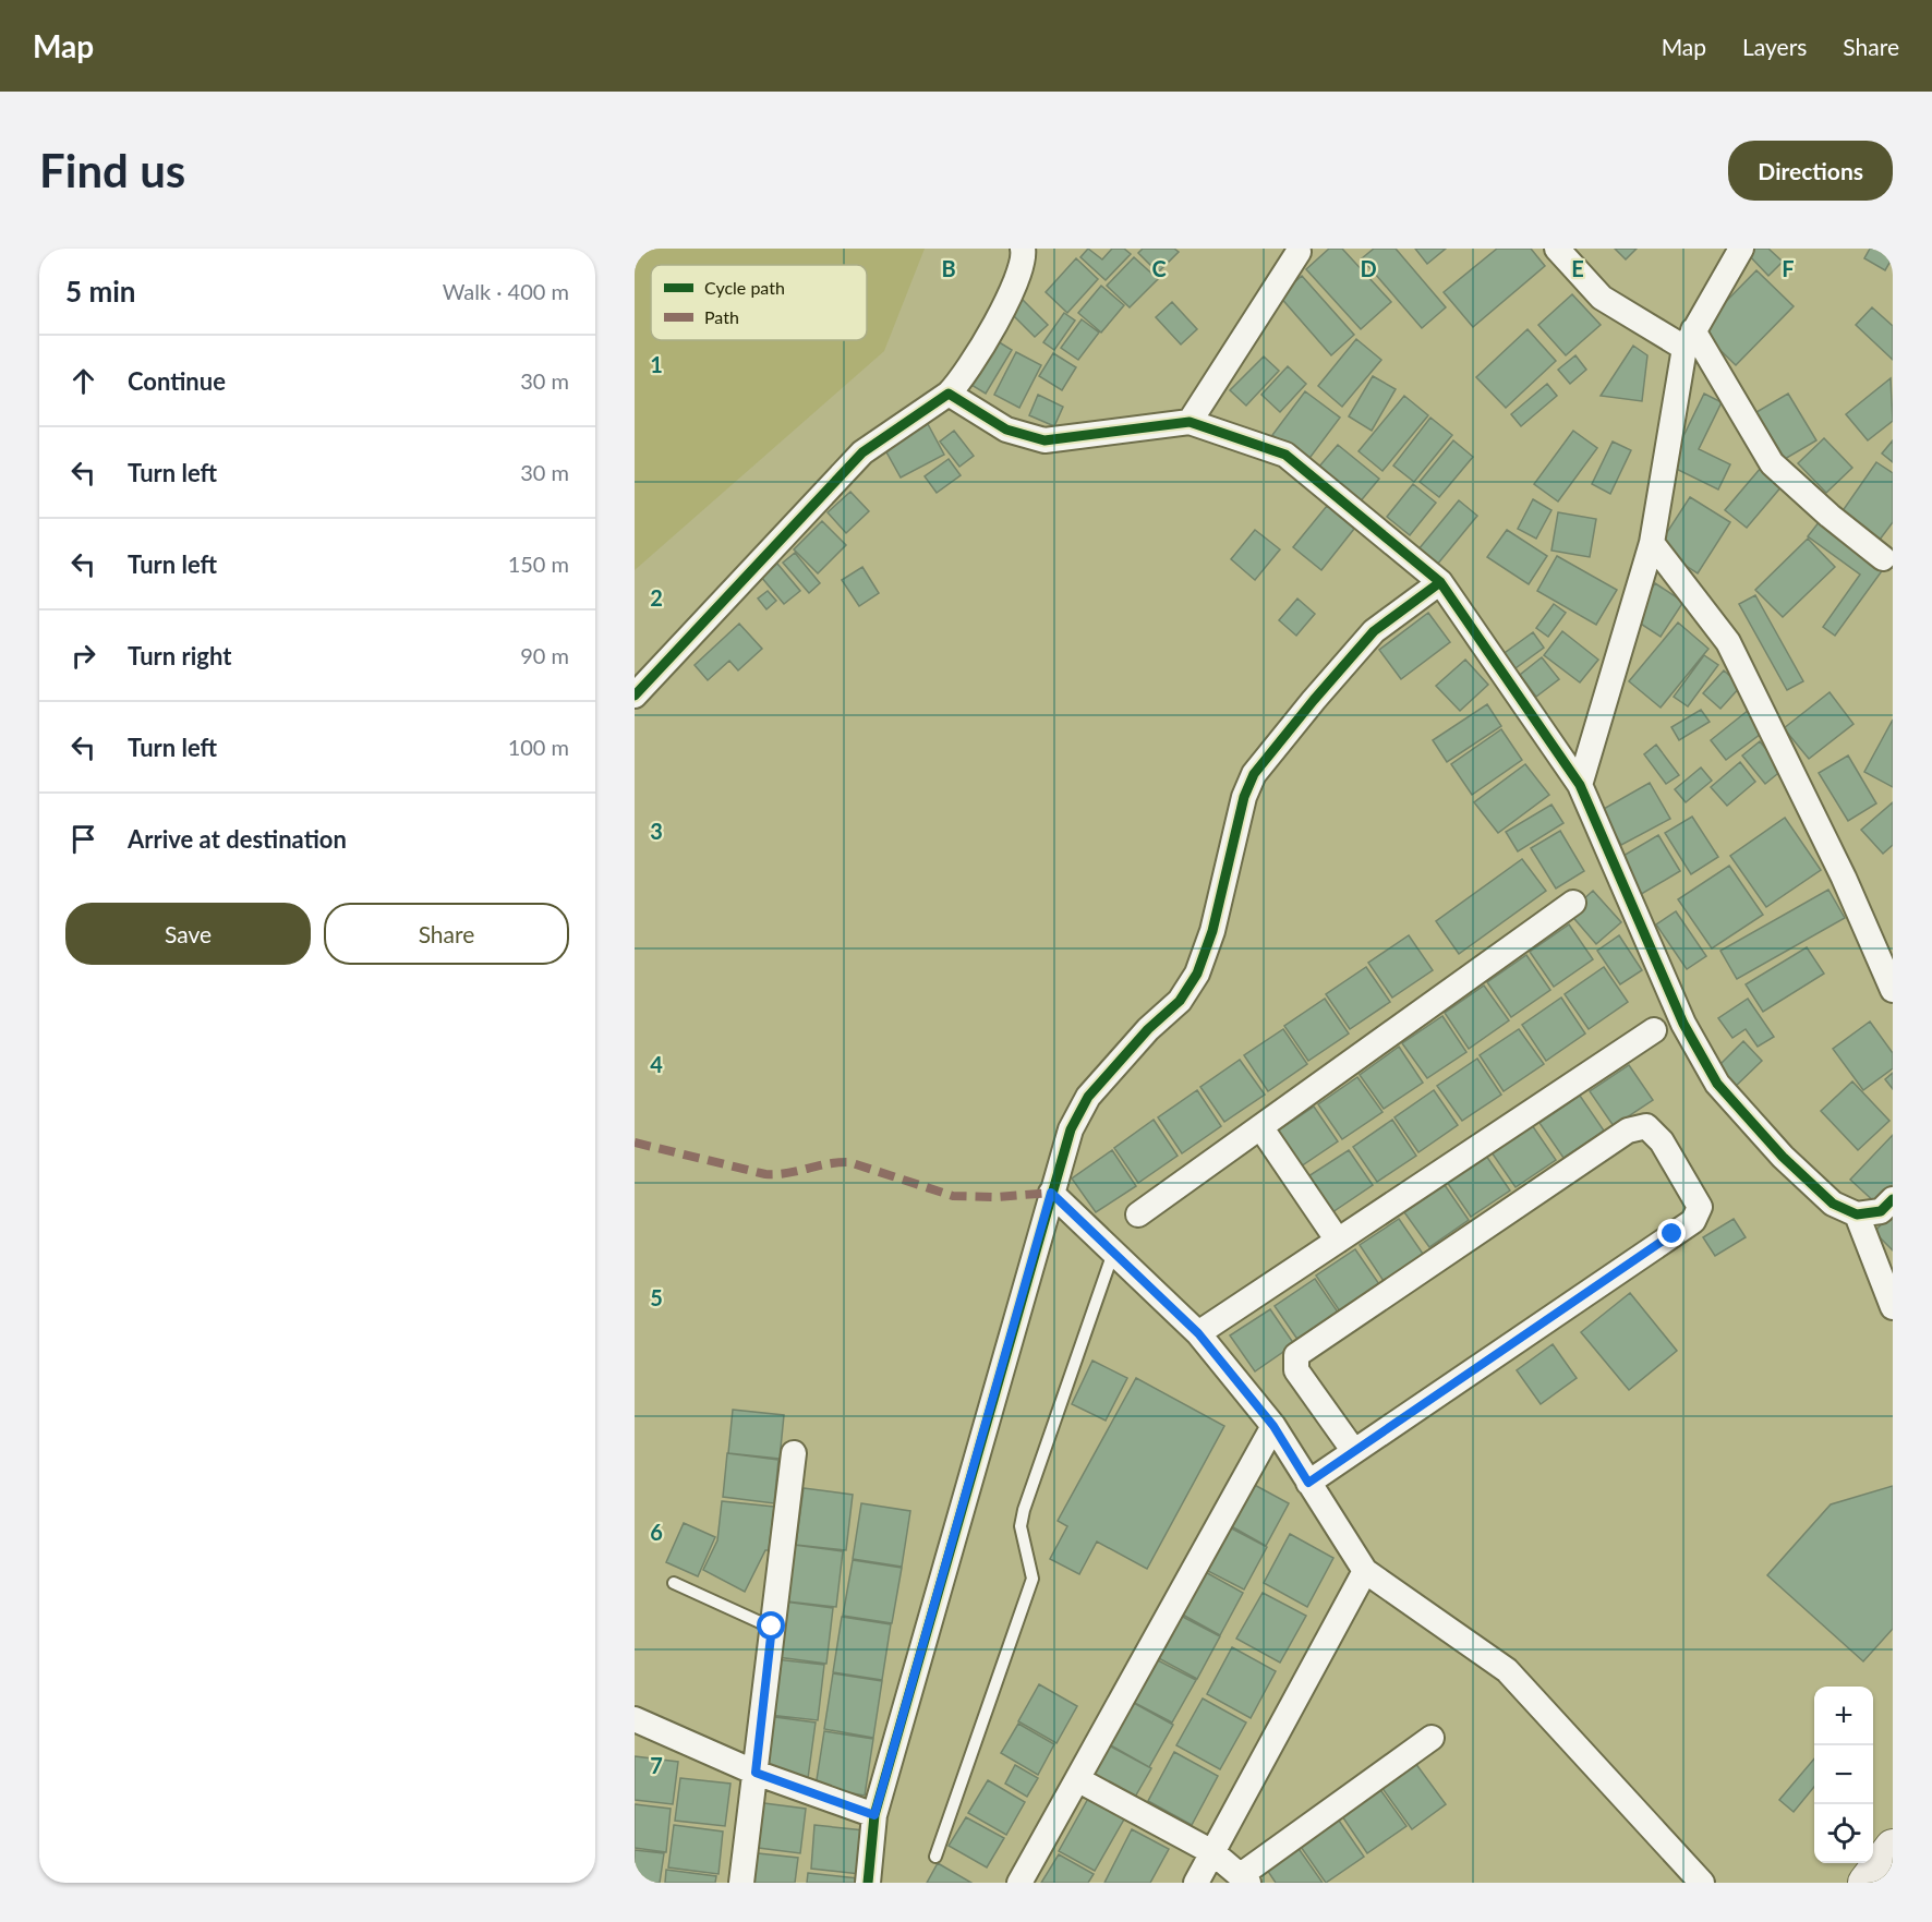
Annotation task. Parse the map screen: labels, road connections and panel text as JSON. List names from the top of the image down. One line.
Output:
{"legend":["Cycle path","Path"],"page":{"header":"Map","nav":["Map","Layers","Share"],"buttons":["Directions",["Save","Share"]],"title":"Find us","heading":["5 min","Walk · 400 m"],"list":[["Continue","30 m"],["Turn left","30 m"],["Turn left","150 m"],["Turn right","90 m"],["Turn left","100 m"],"Arrive at destination"],"map_buttons":["+","−"]},"grid":{"columns":["B","C","D","E","F"],"rows":["1","2","3","4","5","6","7"]}}
